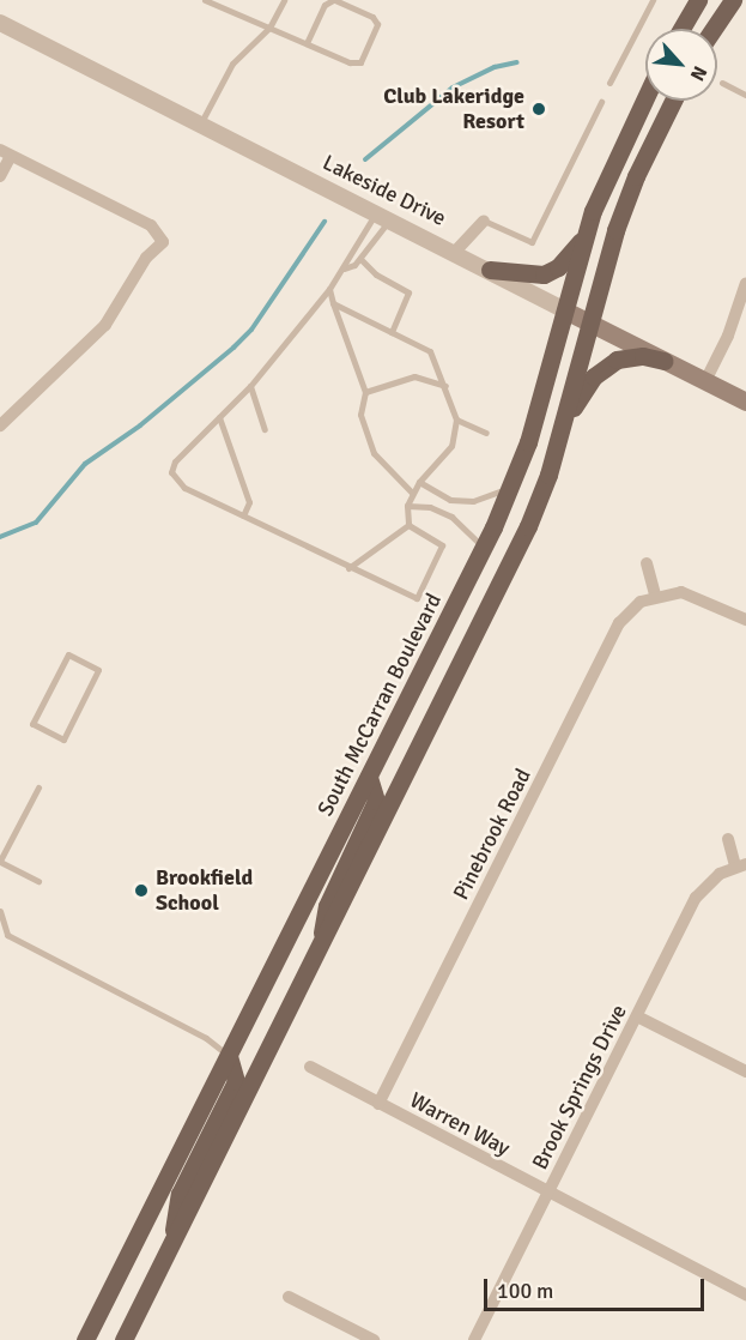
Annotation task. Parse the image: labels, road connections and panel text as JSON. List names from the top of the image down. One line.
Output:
{"streets":{"main road":["Lakeside Drive","South McCarran Boulevard"],"street":["Pinebrook Road","Brook Springs Drive","Warren Way"]},"crossings":[["Lakeside Drive","South McCarran Boulevard"],["Pinebrook Road","Warren Way"],["Brook Springs Drive","Warren Way"]],"places":["Club Lakeridge Resort","Brookfield School"],"scale_bar":"100 m","north":"bottom right"}
